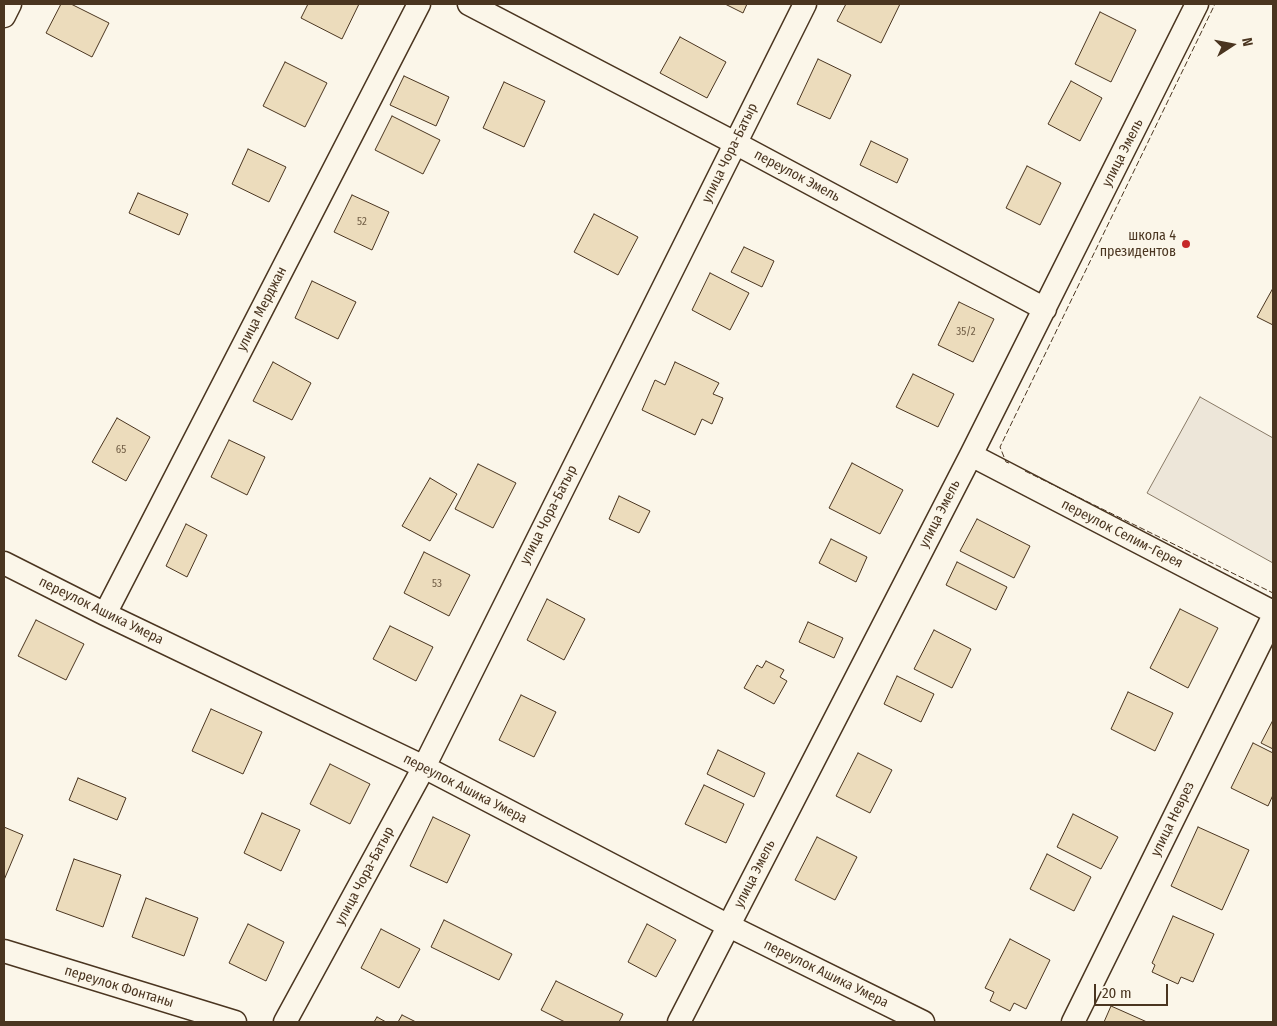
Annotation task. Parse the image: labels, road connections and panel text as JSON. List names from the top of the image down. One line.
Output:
{"streets":{"street":["улица Чора-Батыр","улица Эмель","переулок Эмель","улица Мерджан","переулок Селим-Герея","переулок Ашика Умера","улица Неврез","переулок Фонтаны"]},"crossings":[["улица Чора-Батыр","переулок Эмель"],["улица Чора-Батыр","переулок Ашика Умера"],["улица Эмель","переулок Эмель"],["улица Эмель","переулок Селим-Герея"],["улица Эмель","переулок Ашика Умера"],["улица Мерджан","переулок Ашика Умера"]],"places":["школа 4 президентов"],"house_numbers":["52","35/2","65","53"],"scale_bar":"20 m","north":"right"}
